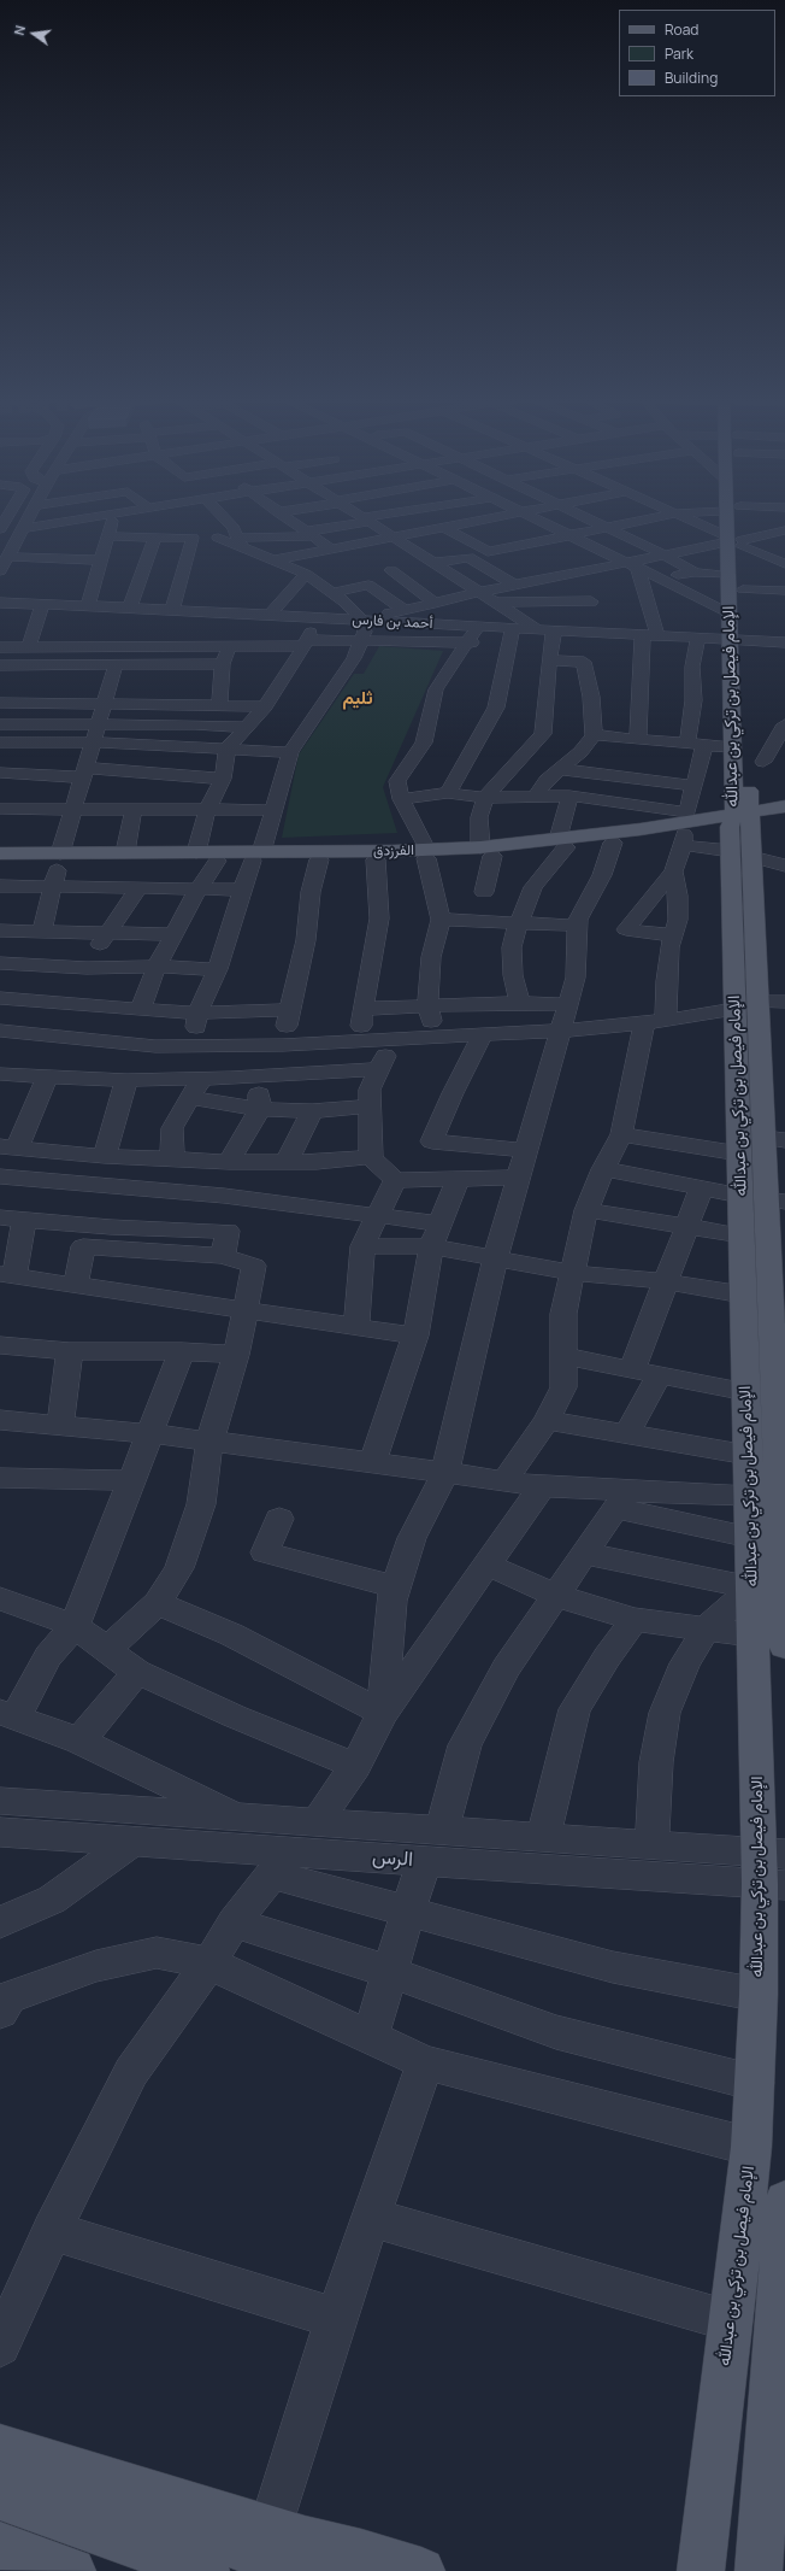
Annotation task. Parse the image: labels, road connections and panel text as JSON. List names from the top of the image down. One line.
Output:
{"streets":{"main road":["الإمام فيصل بن تركي بن عبدالله","الفرزدق"],"street":["أحمد بن فارس","الرس"]},"crossings":[["أحمد بن فارس","الإمام فيصل بن تركي بن عبدالله"],["الإمام فيصل بن تركي بن عبدالله","الفرزدق"],["الإمام فيصل بن تركي بن عبدالله","الرس"]],"districts":["ثليم"],"legend":["Road","Park","Building"],"north":"left"}
